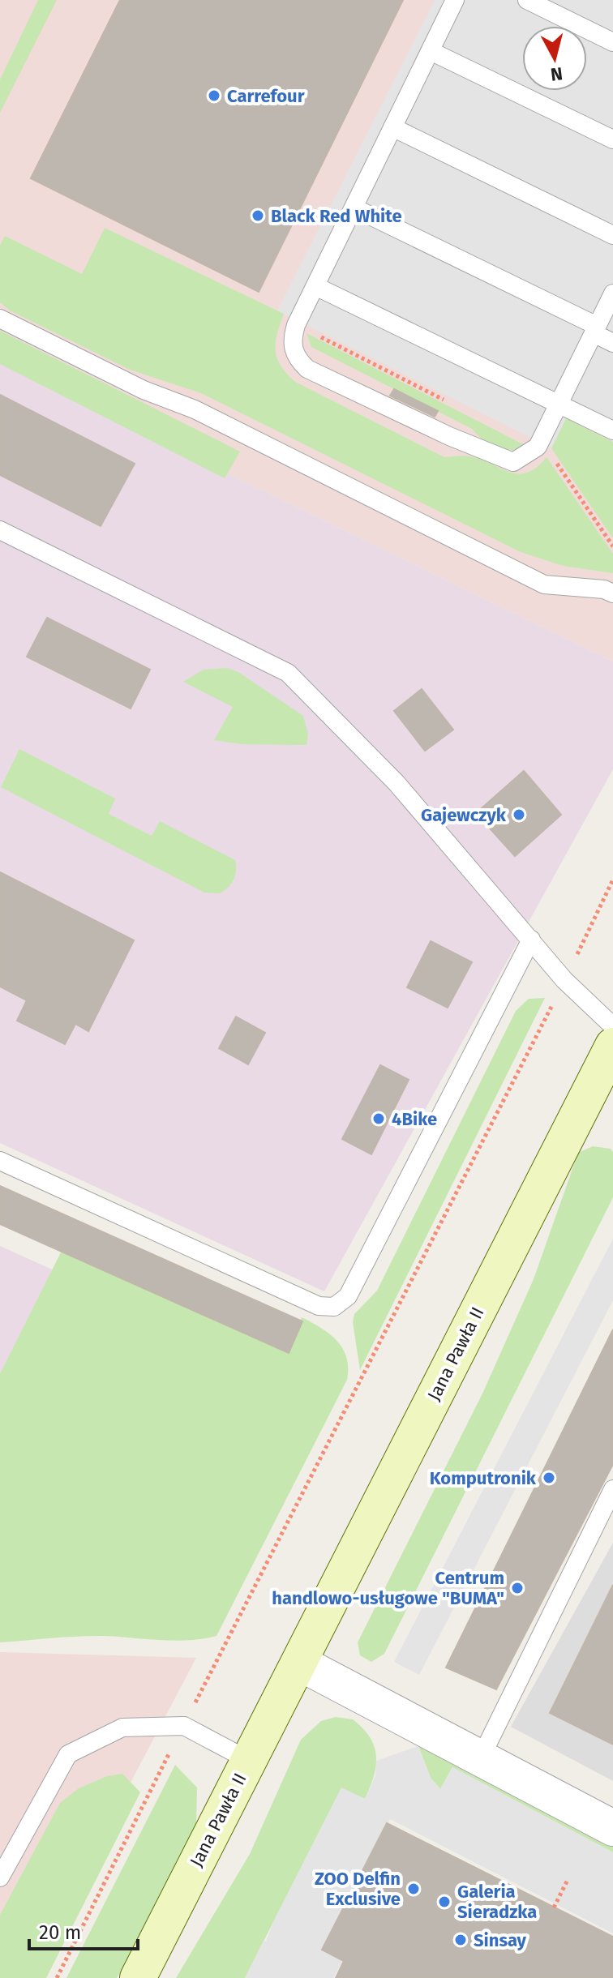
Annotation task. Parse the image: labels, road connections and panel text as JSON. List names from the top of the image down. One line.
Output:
{"streets":{"main road":["Jana Pawła II"]},"places":["Carrefour","Black Red White","Gajewczyk","4Bike","Komputronik","Centrum handlowo-usługowe \"BUMA\"","ZOO Delfin Exclusive","Galeria Sieradzka","Sinsay"],"scale_bar":"20 m","north":"bottom"}
